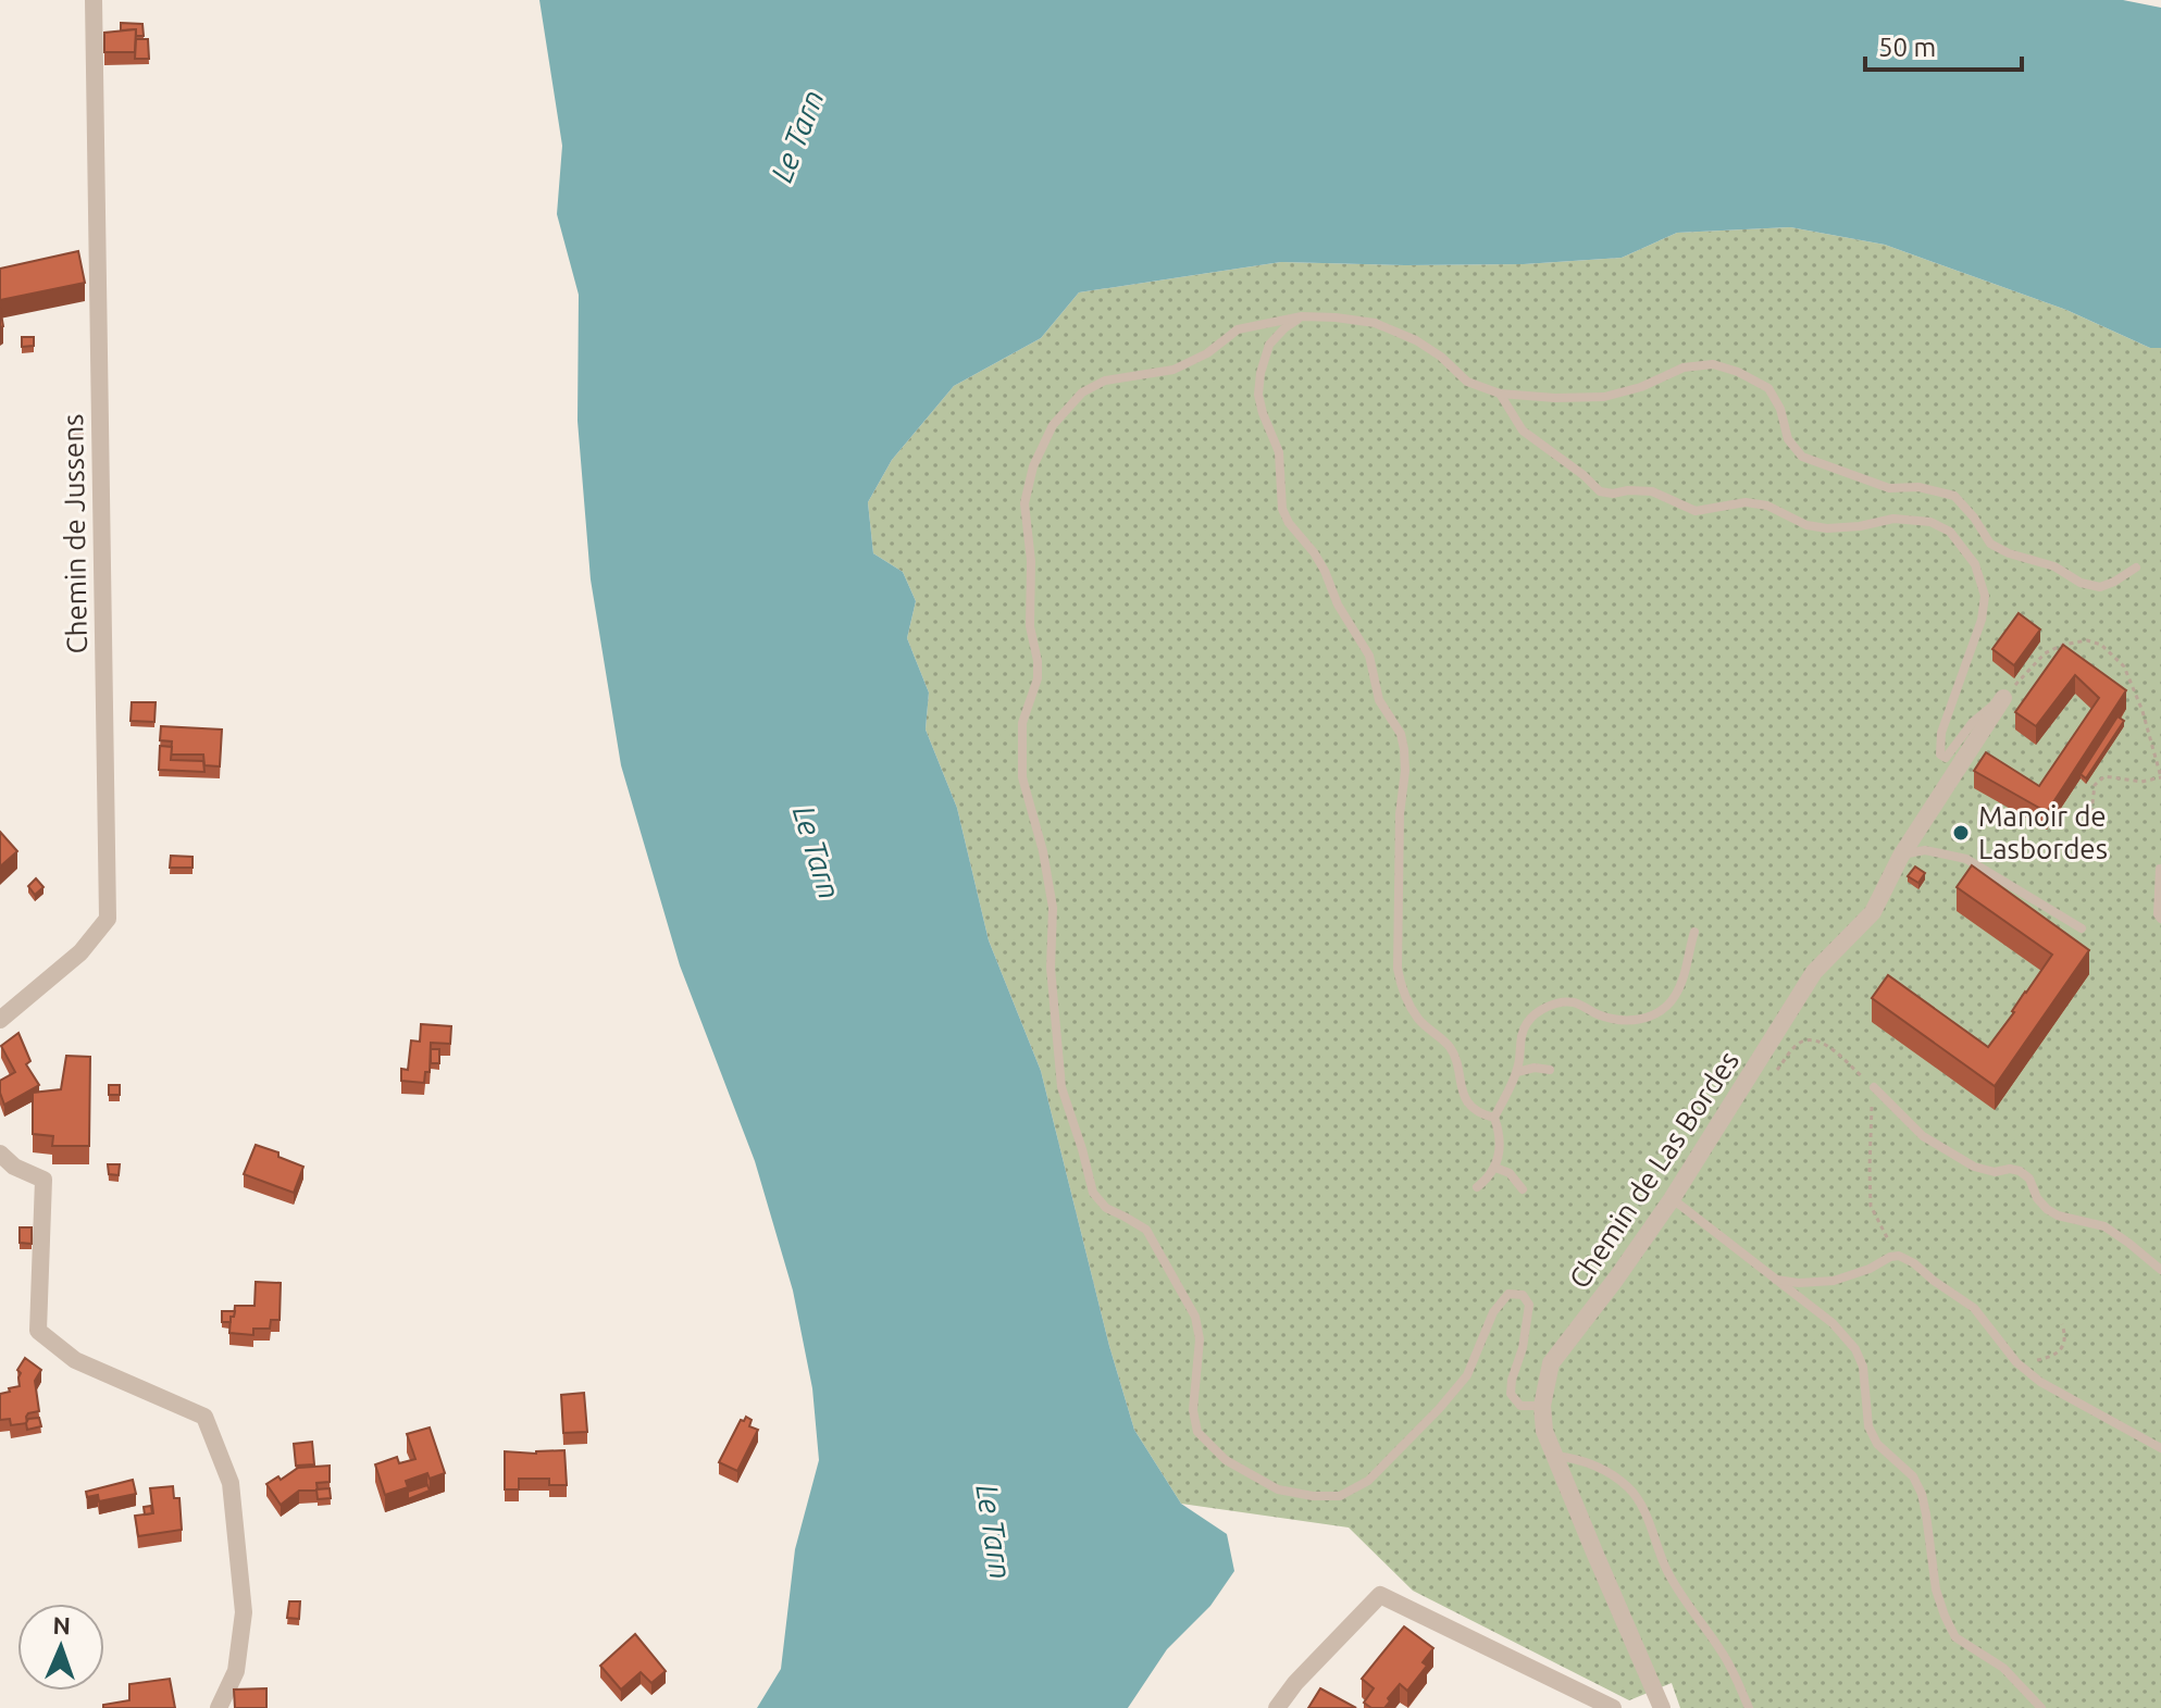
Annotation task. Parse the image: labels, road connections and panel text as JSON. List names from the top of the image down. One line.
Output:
{"streets":{"street":["Chemin de Jussens","Chemin de Las Bordes"]},"water":["Le Tarn"],"places":["Manoir de Lasbordes"],"scale_bar":"50 m","north":"top"}
